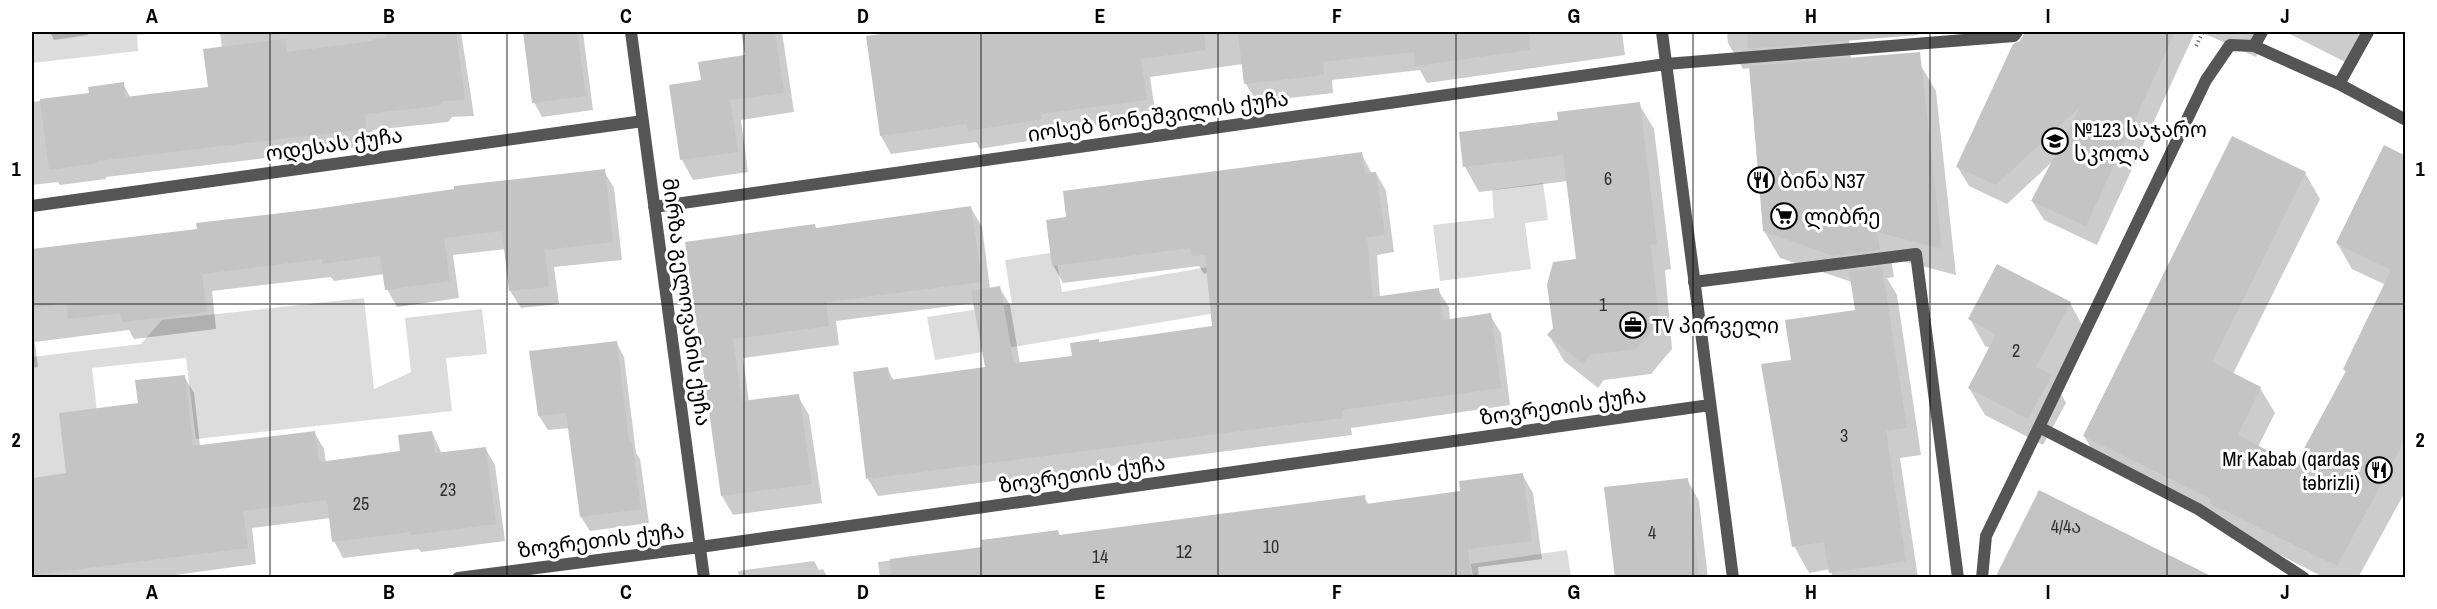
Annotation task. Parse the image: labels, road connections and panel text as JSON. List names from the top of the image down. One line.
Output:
{"streets":{"street":["იოსებ ნონეშვილის ქუჩა","ოდესას ქუჩა","მირზა გელოვანის ქუჩა","ზოვრეთის ქუჩა"]},"crossings":[["იოსებ ნონეშვილის ქუჩა","მირზა გელოვანის ქუჩა"],["ოდესას ქუჩა","მირზა გელოვანის ქუჩა"],["მირზა გელოვანის ქუჩა","ზოვრეთის ქუჩა"]],"places":{"school or university":["№123 საჯარო სკოლა"],"restaurant":["ბინა N37","Mr Kabab (qardaş təbrizli)"],"supermarket":["ლიბრე"],"office":["TV პირველი"]},"house_numbers":["6","1","2","3","23","25","4/4ა","4","10","12","14"],"grid":{"columns":["A","B","C","D","E","F","G","H","I","J"],"rows":["1","2"]}}
